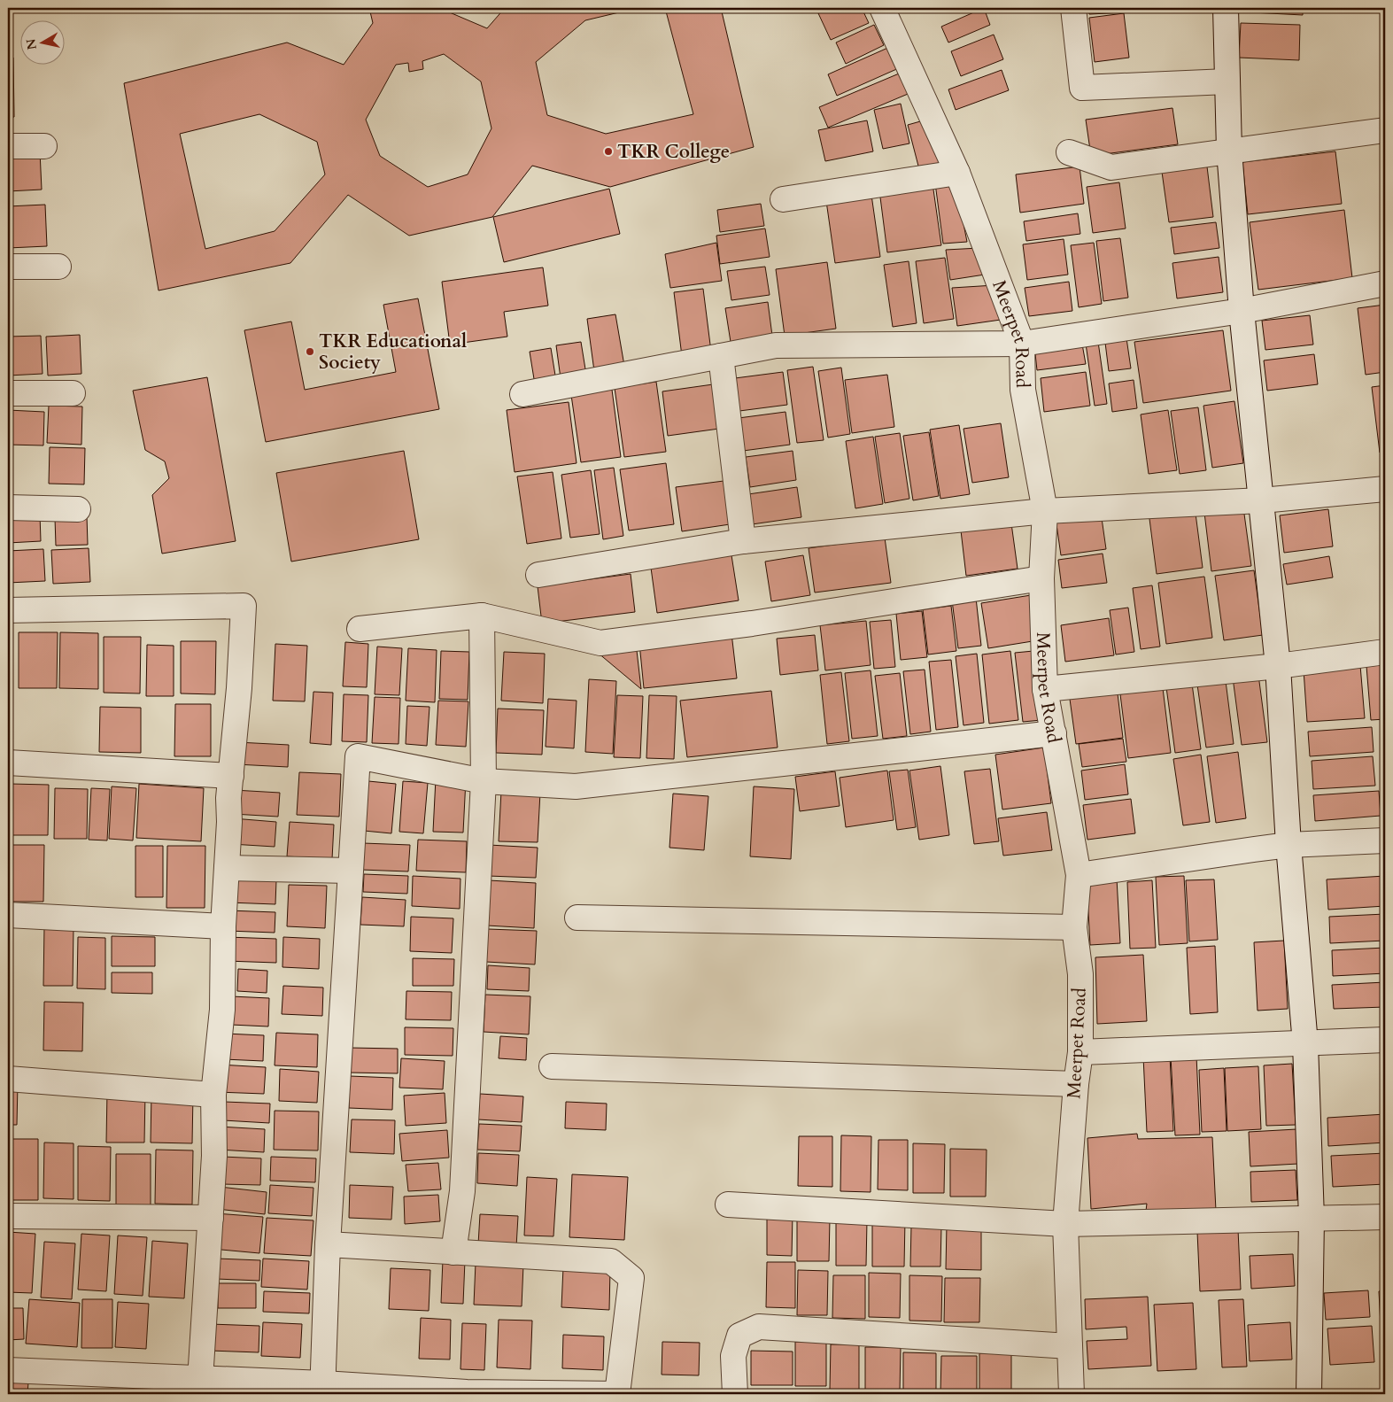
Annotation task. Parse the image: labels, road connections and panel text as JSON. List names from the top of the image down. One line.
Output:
{"streets":{"street":["Meerpet Road"]},"places":["TKR College","TKR Educational Society"],"north":"left"}
